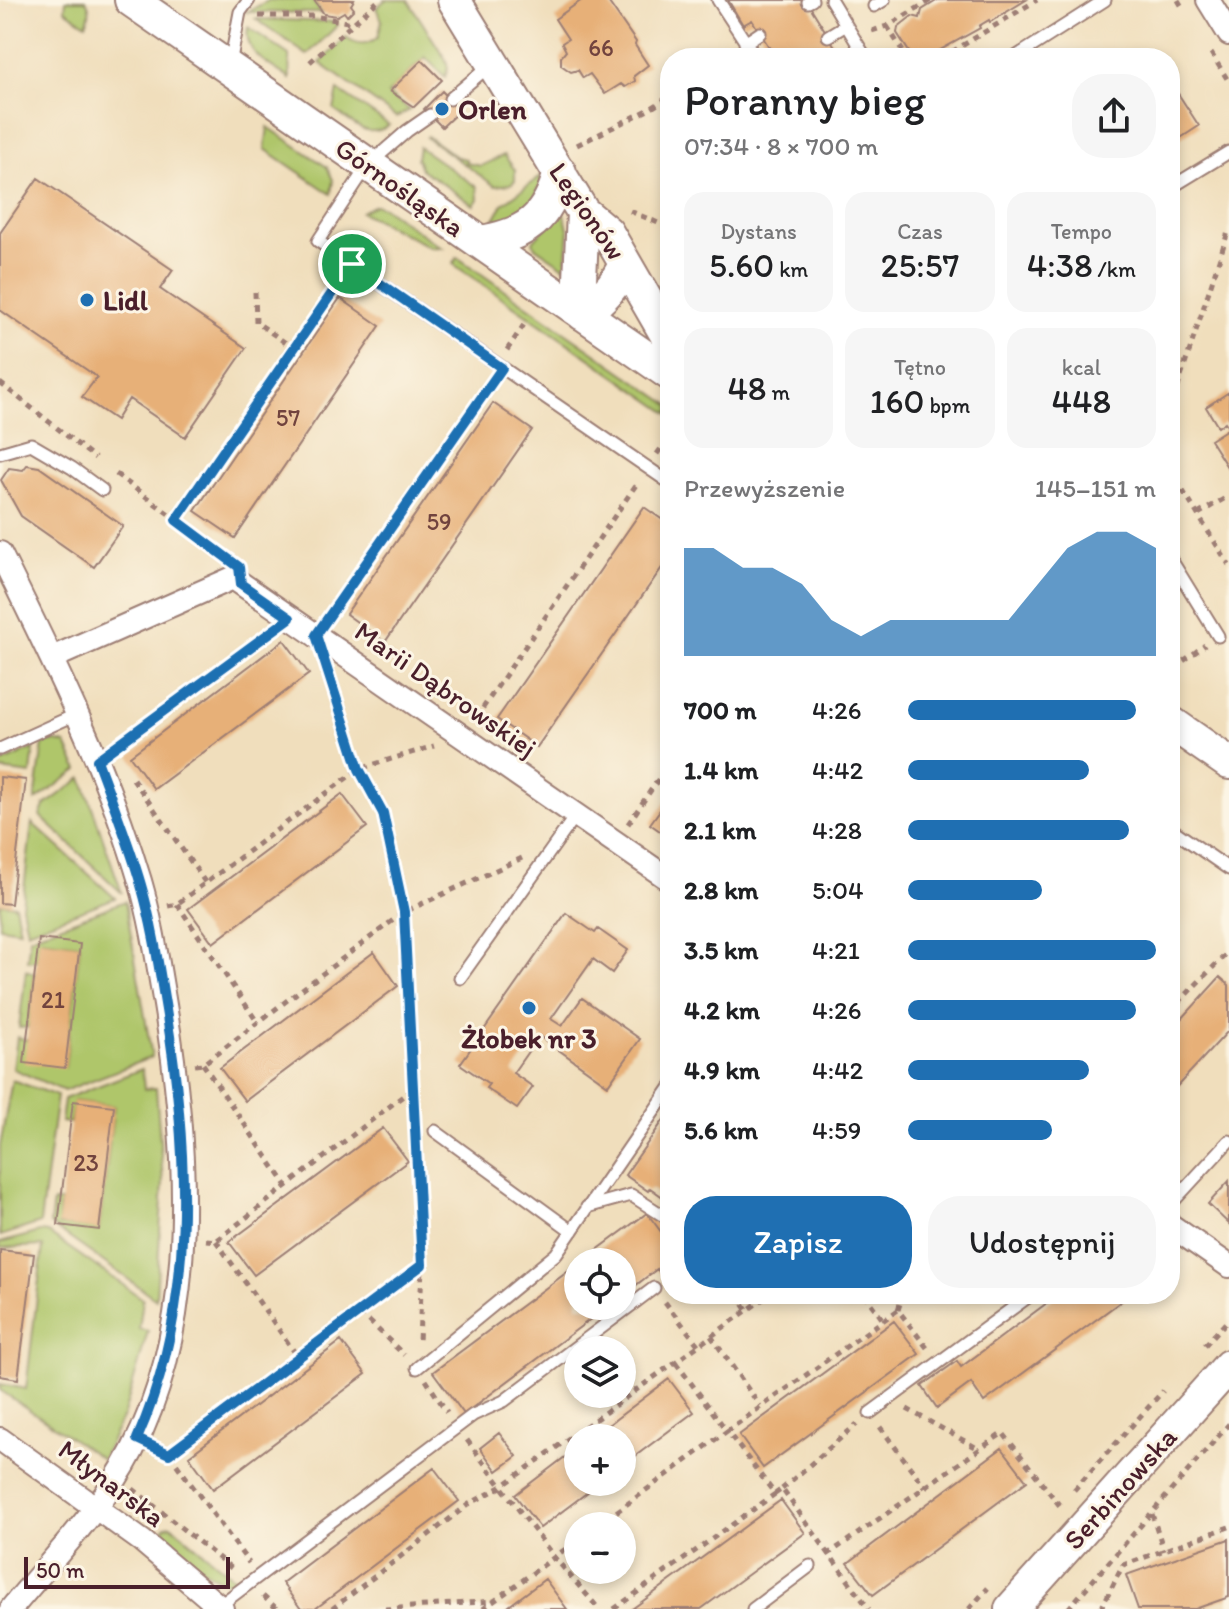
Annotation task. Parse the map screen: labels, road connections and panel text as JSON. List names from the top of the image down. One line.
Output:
{"streets":{"street":["Górnośląska","Legionów","Marii Dąbrowskiej","Młynarska","Serbinowska"]},"places":["Orlen","Lidl","Żłobek nr 3"],"house_numbers":["66","57","59","21","23"],"scale_bar":"50 m","page":{"heading":["Poranny bieg","07:34 · 8 × 700 m"],"stats":[["Dystans","5.60 km"],["Czas","25:57"],["Tempo","4:38 /km"],["48 m"],["Tętno","160 bpm"],["kcal","448"]],"chart":["Przewyższenie","145–151 m"],"list":[{"name":"700 m","note":"4:26"},{"name":"1.4 km","note":"4:42"},{"name":"2.1 km","note":"4:28"},{"name":"2.8 km","note":"5:04"},{"name":"3.5 km","note":"4:21"},{"name":"4.2 km","note":"4:26"},{"name":"4.9 km","note":"4:42"},{"name":"5.6 km","note":"4:59"}],"buttons":["Zapisz","Udostępnij"],"map_buttons":["+","−"],"scale":"50 m"}}
